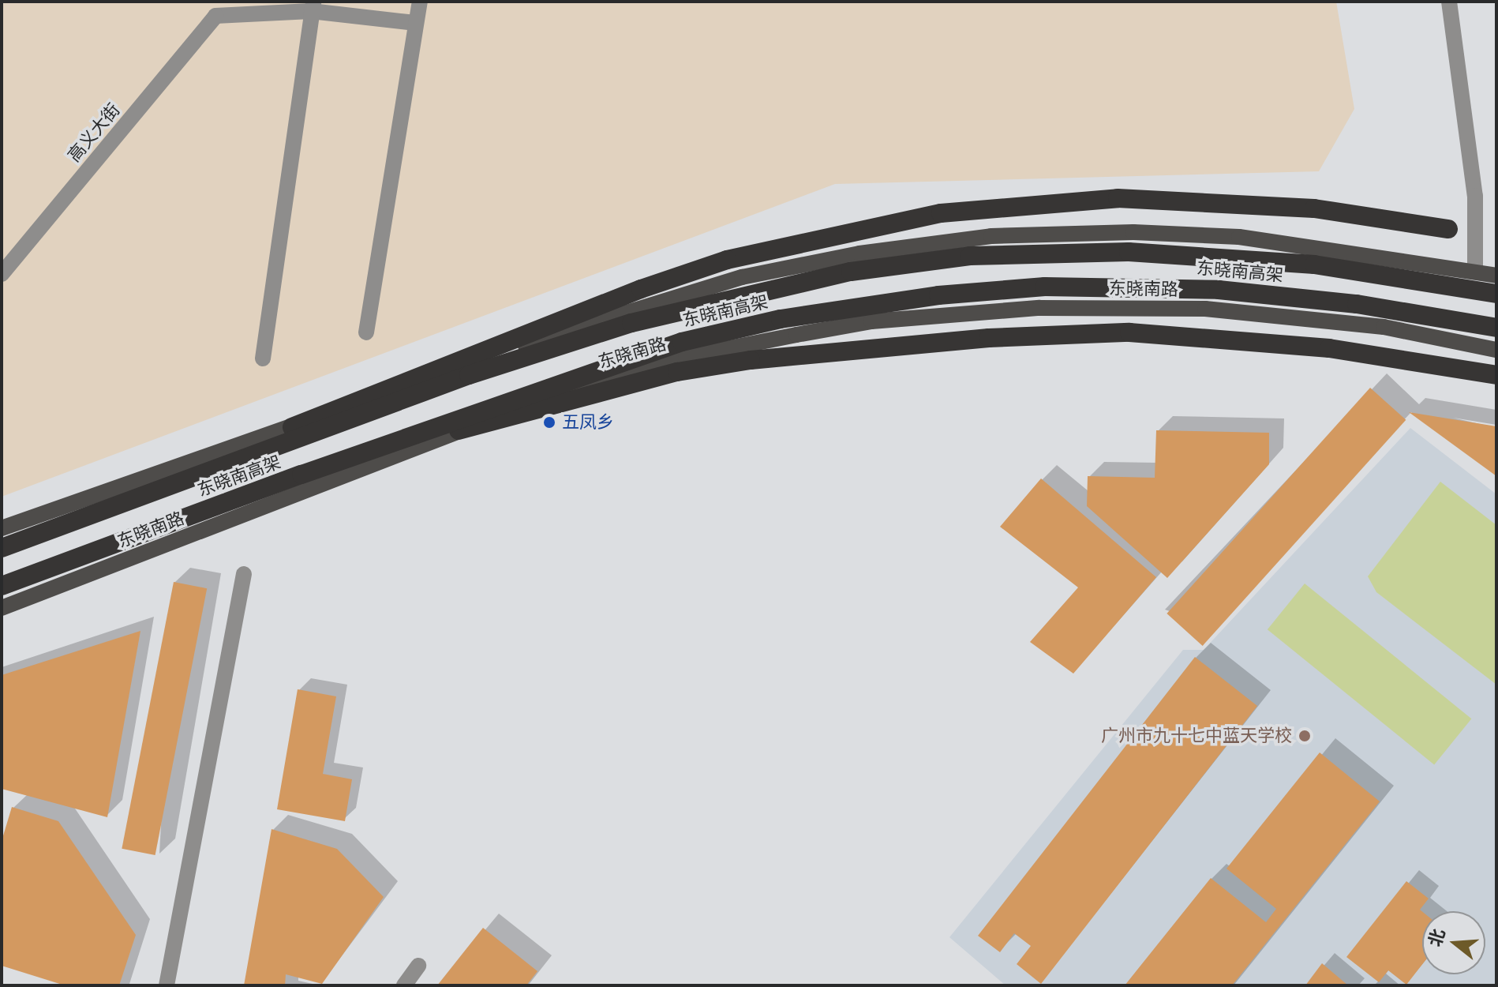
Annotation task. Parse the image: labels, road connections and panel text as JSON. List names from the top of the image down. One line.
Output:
{"streets":{"highway":["东晓南高架"],"main road":["东晓南路"],"street":["高义大街"]},"places":["五凤乡","广州市九十七中蓝天学校"],"north":"left"}
